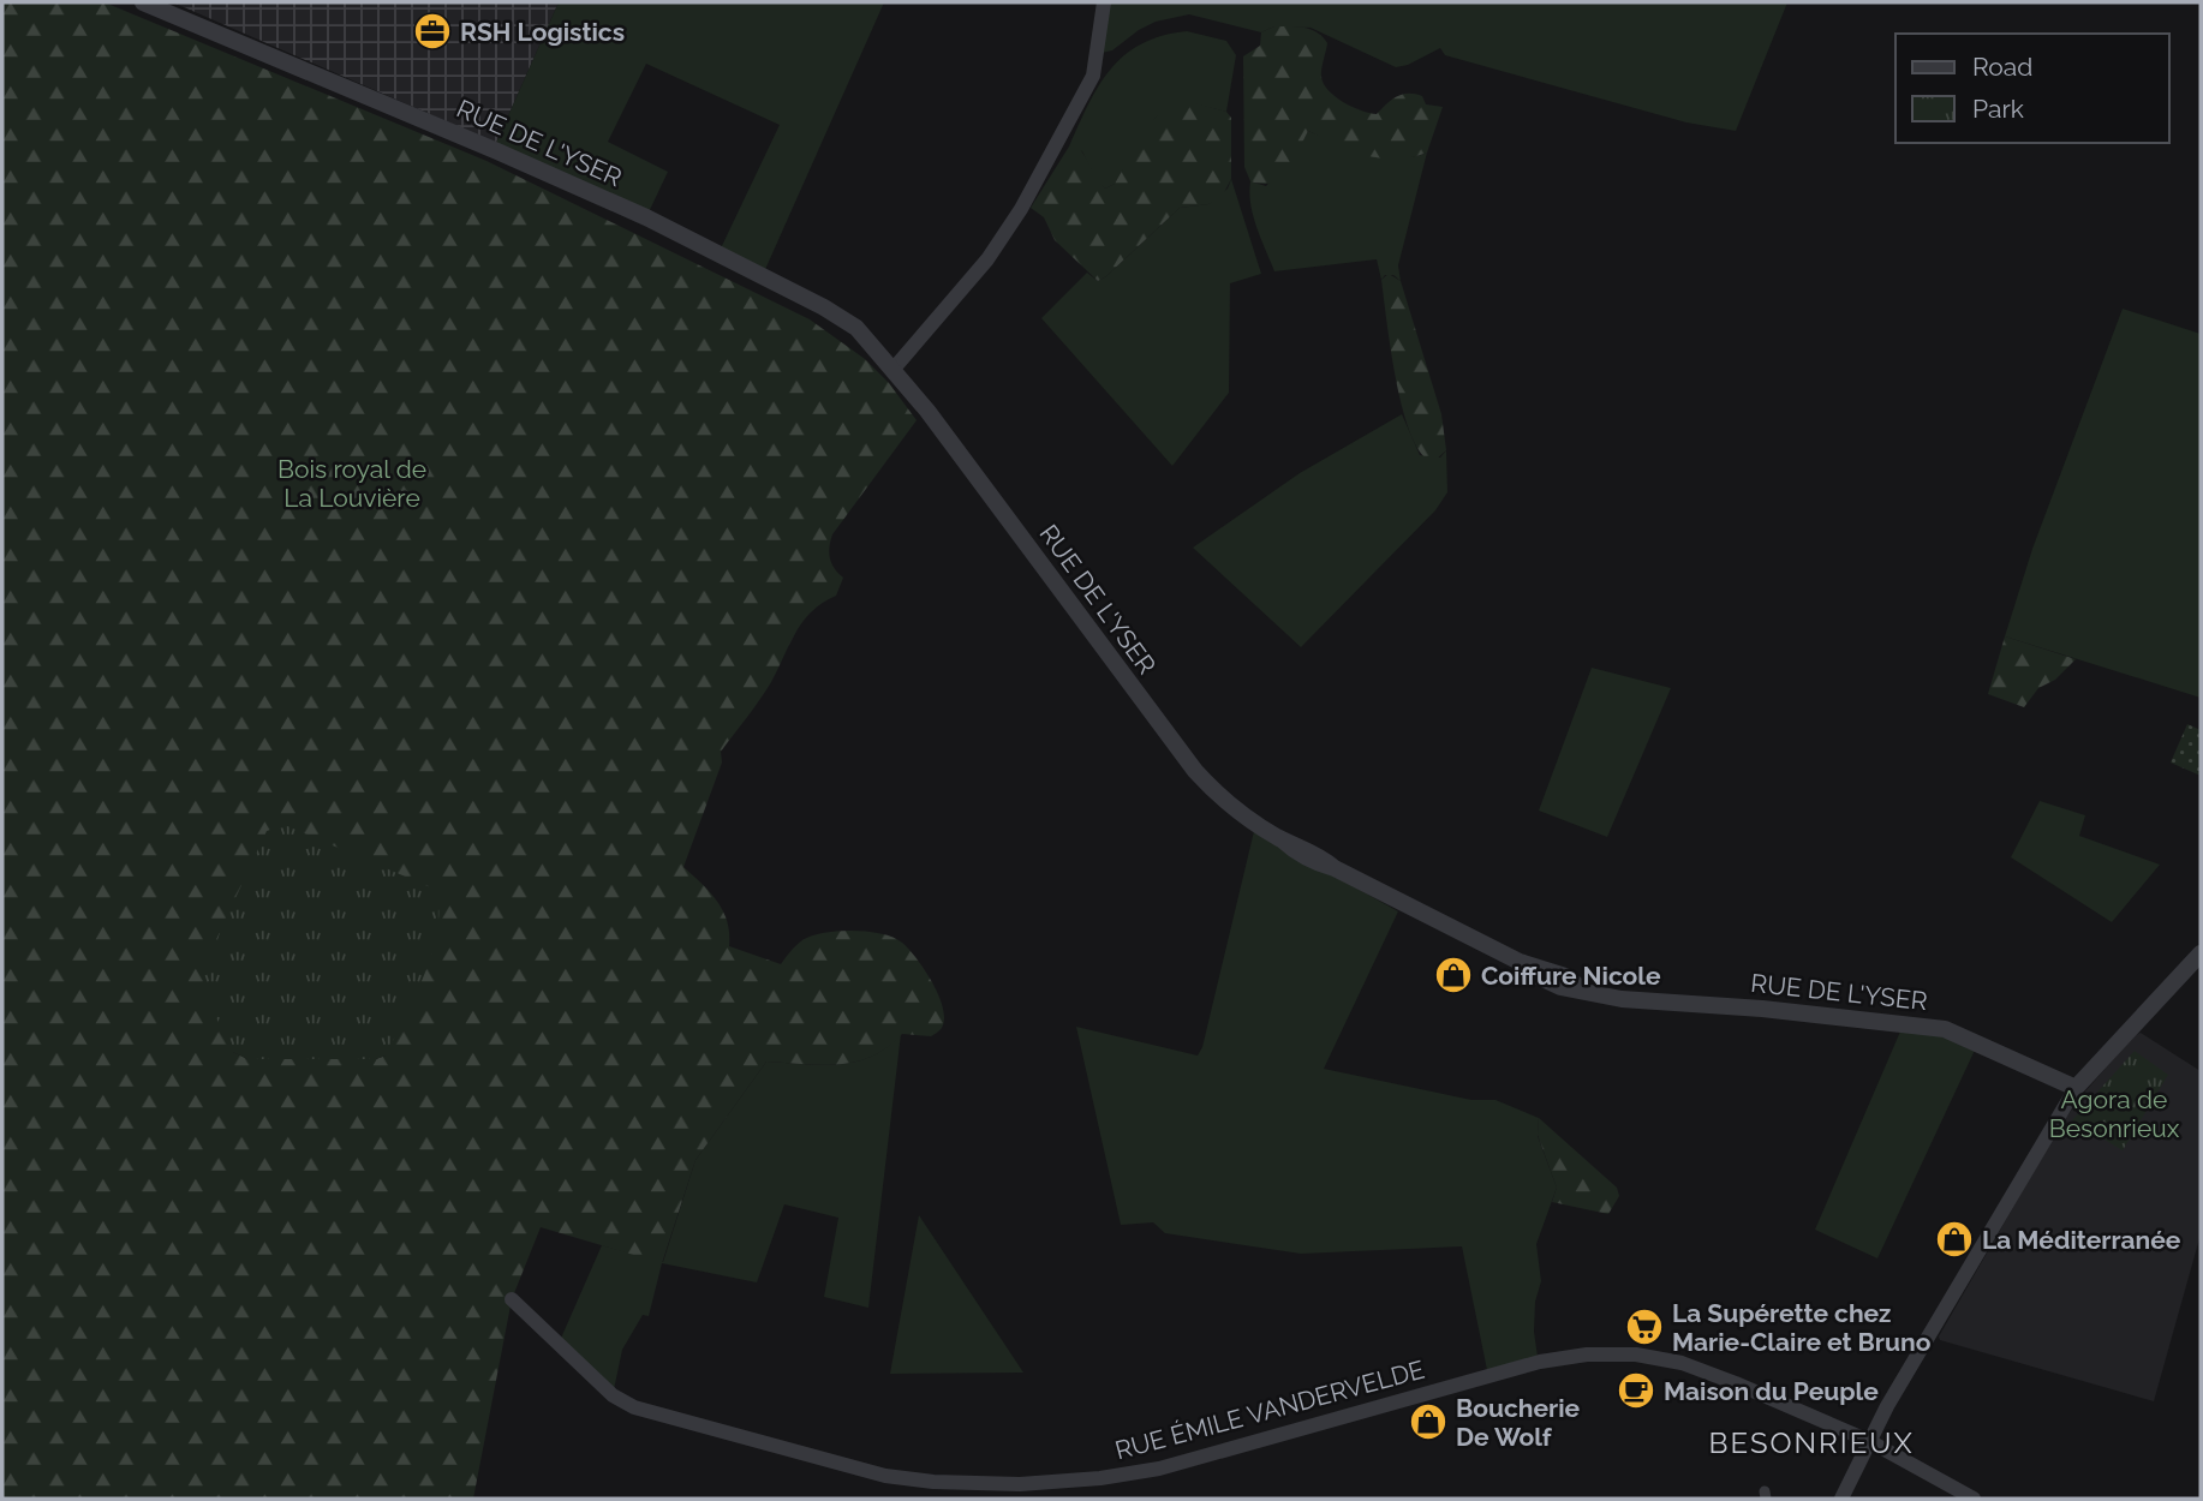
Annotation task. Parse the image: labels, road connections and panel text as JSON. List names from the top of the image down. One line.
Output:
{"streets":{"street":["RUE DE L'YSER","RUE ÉMILE VANDERVELDE"]},"districts":["BESONRIEUX"],"parks":["Bois royal de La Louvière","Agora de Besonrieux"],"places":{"office":["RSH Logistics"],"shop":["Coiffure Nicole","La Méditerranée","Boucherie De Wolf"],"supermarket":["La Supérette chez Marie-Claire et Bruno"],"cafe":["Maison du Peuple"]},"legend":["Road","Park"]}
